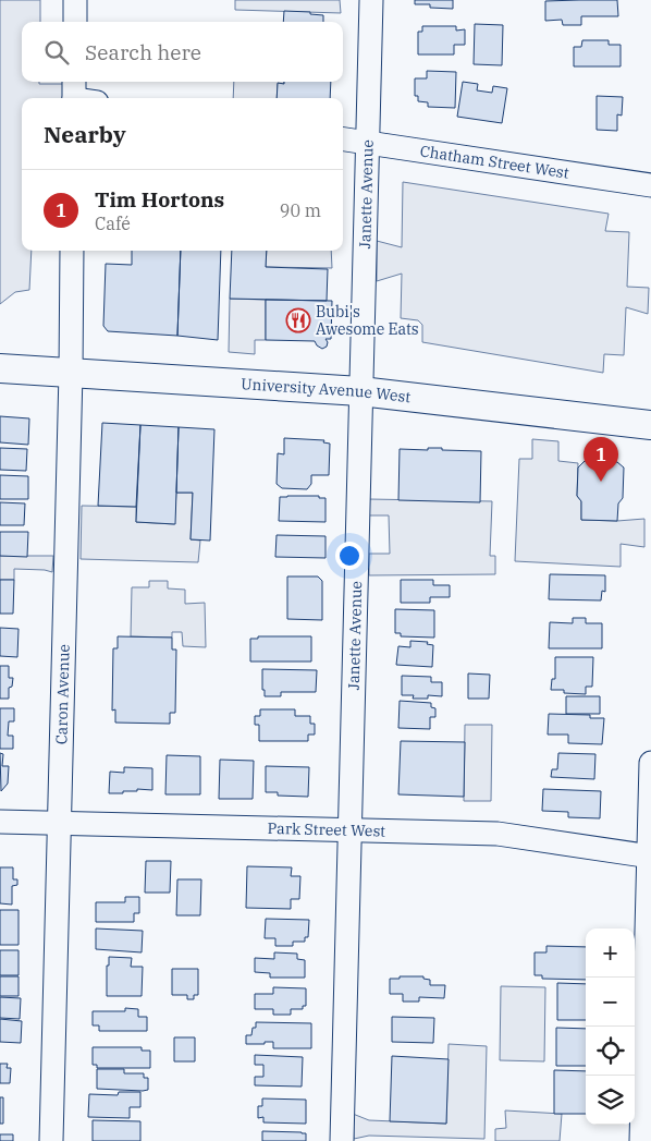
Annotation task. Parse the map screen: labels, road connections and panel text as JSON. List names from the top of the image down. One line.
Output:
{"streets":{"main road":["University Avenue West"],"street":["Chatham Street West","Janette Avenue","Caron Avenue","Park Street West"]},"crossings":[["Chatham Street West","Janette Avenue"],["Janette Avenue","University Avenue West"],["Janette Avenue","Park Street West"],["University Avenue West","Caron Avenue"],["Caron Avenue","Park Street West"]],"places":{"restaurant":["Bubi's Awesome Eats"]},"page":{"search":"Search here","heading":"Nearby","list":[{"mark":"1","name":"Tim Hortons","note":"Café","value":"90 m"}],"pins":"1","map_buttons":["+","−"]}}
